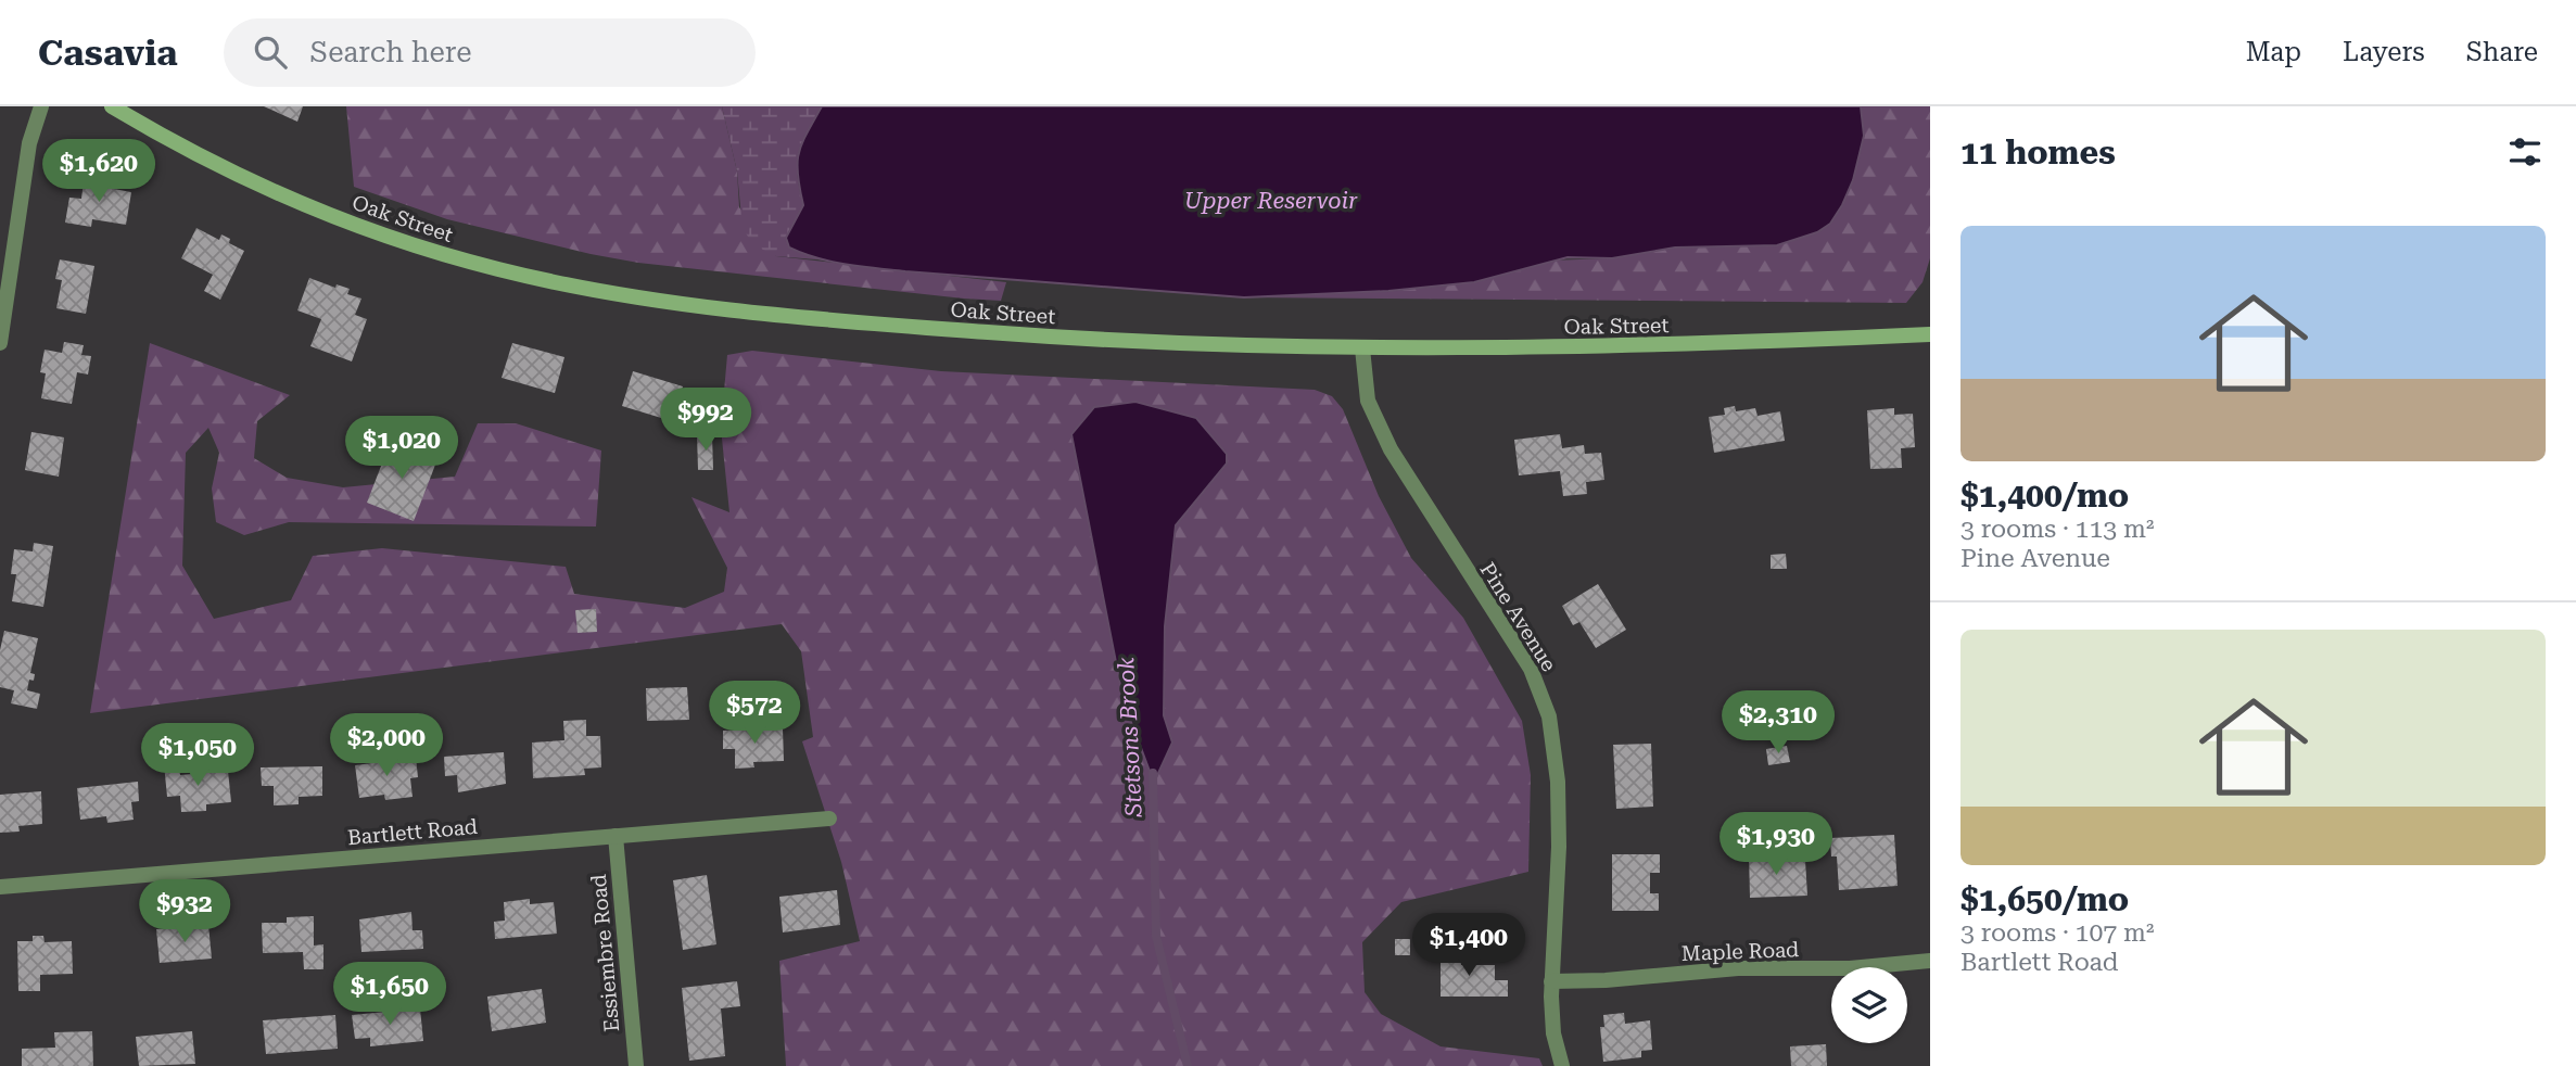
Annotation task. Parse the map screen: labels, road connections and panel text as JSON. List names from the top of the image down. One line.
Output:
{"streets":{"street":["Oak Street","Pine Avenue","Bartlett Road","Maple Road","Essiembre Road"]},"crossings":[["Oak Street","Pine Avenue"],["Pine Avenue","Maple Road"],["Bartlett Road","Essiembre Road"]],"water":["Upper Reservoir","Stetsons Brook"],"page":{"header":"Casavia","search":"Search here","nav":["Map","Layers","Share"],"heading":"11 homes","price":["$1,620","$992","$1,020","$572","$2,310","$2,000","$1,050","$1,930","$932","$1,400","$1,650"],"list":[{"name":"$1,400/mo","note":"3 rooms · 113 m² · Pine Avenue"},{"name":"$1,650/mo","note":"3 rooms · 107 m² · Bartlett Road"}]}}
